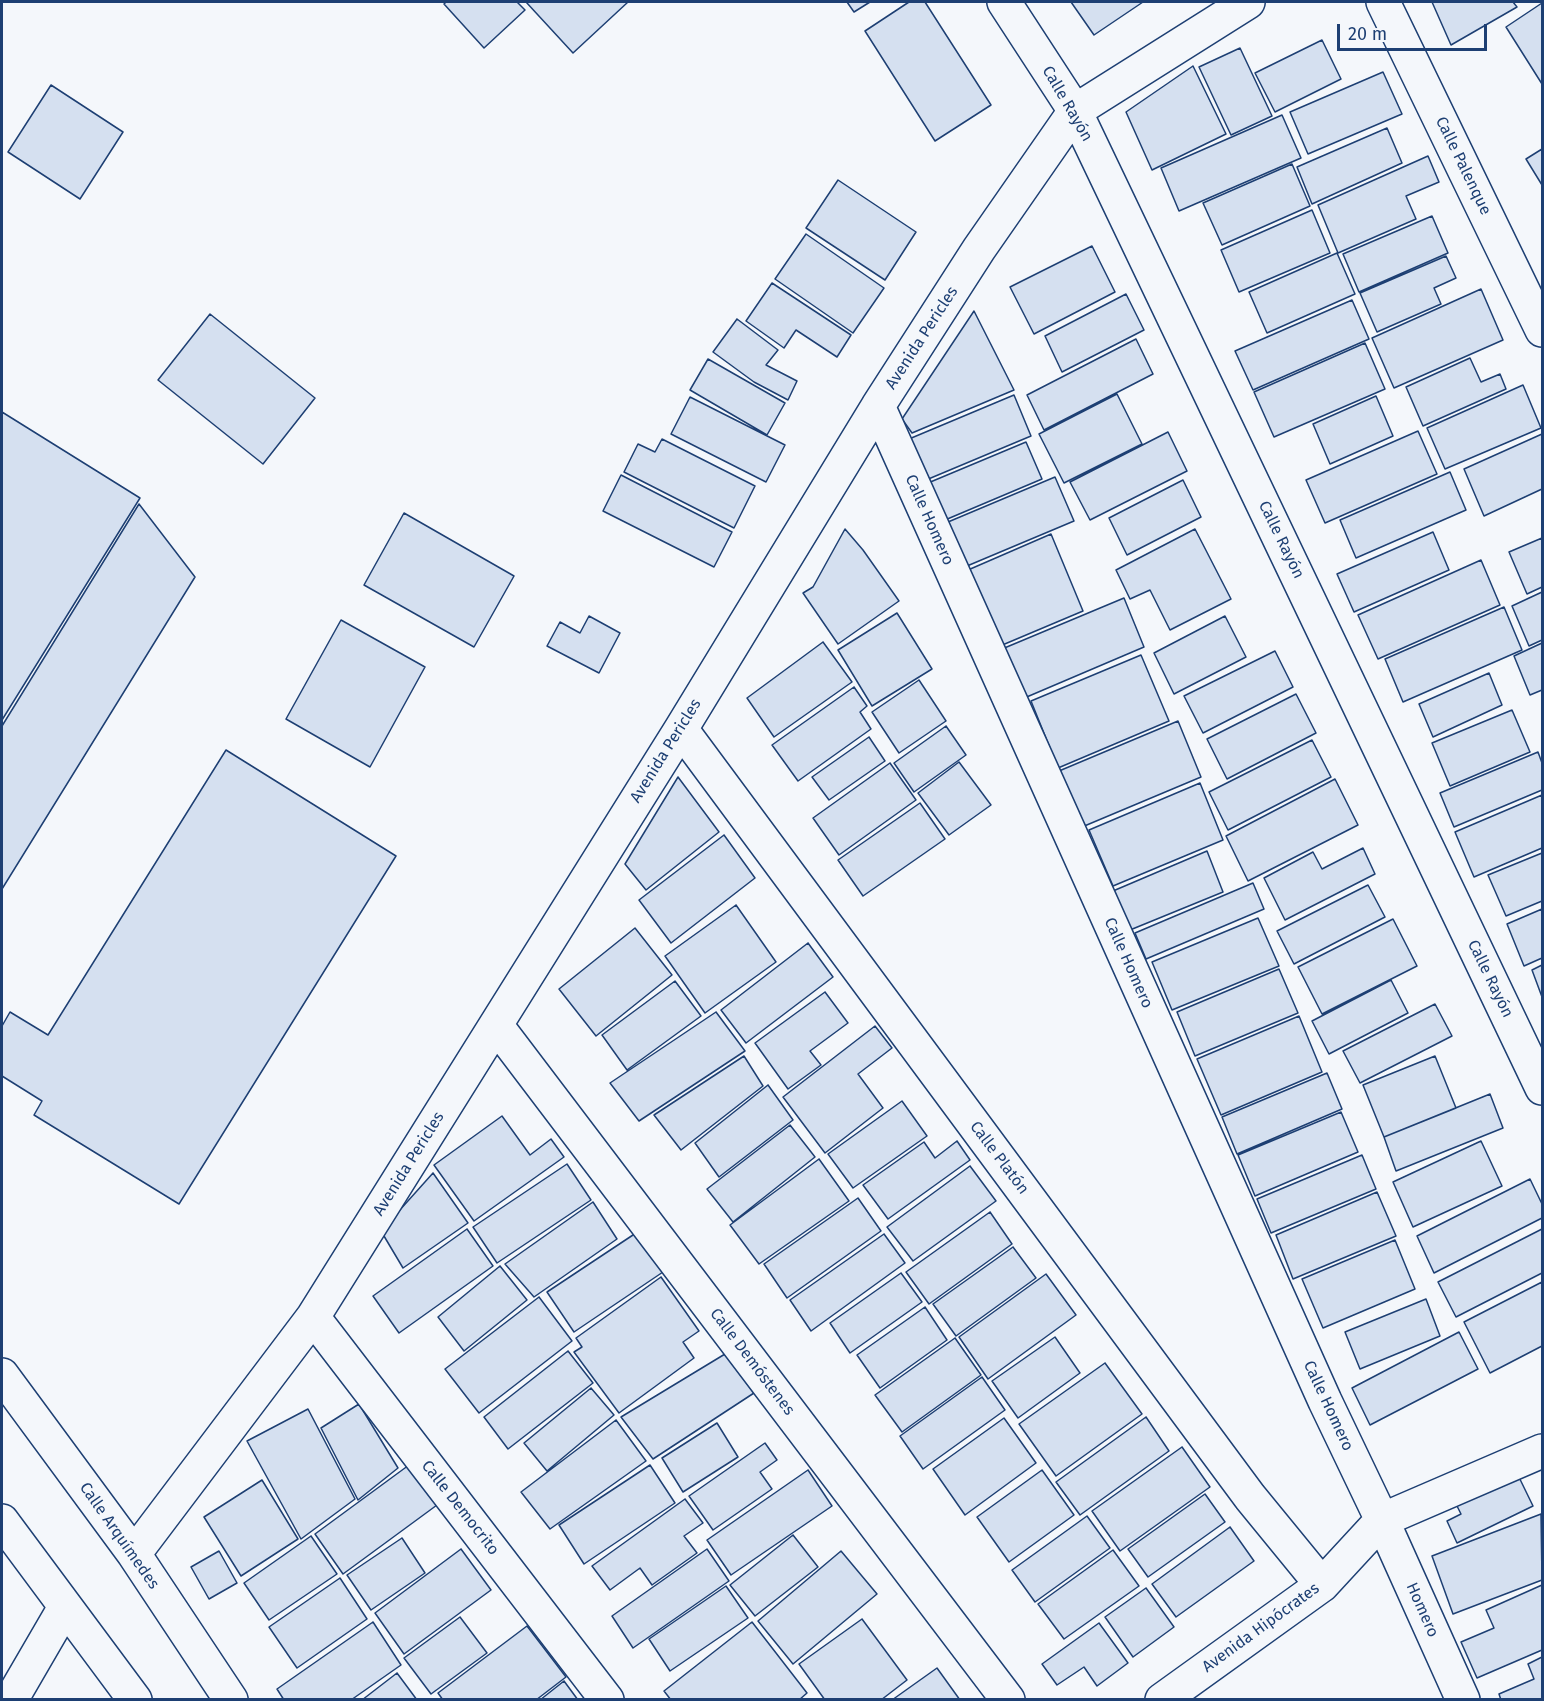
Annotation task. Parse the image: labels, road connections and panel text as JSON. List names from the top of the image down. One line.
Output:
{"streets":{"street":["Calle Rayón","Calle Palenque","Avenida Pericles","Calle Homero","Calle Platón","Calle Demóstenes","Calle Democrito","Calle Arquímedes","Homero","Avenida Hipócrates"]},"crossings":[["Calle Rayón","Avenida Pericles"],["Avenida Pericles","Calle Homero"],["Avenida Pericles","Calle Platón"],["Avenida Pericles","Calle Demóstenes"],["Avenida Pericles","Calle Democrito"],["Avenida Pericles","Calle Arquímedes"],["Calle Homero","Homero"],["Calle Homero","Avenida Hipócrates"],["Calle Platón","Avenida Hipócrates"],["Homero","Avenida Hipócrates"]],"scale_bar":"20 m"}
